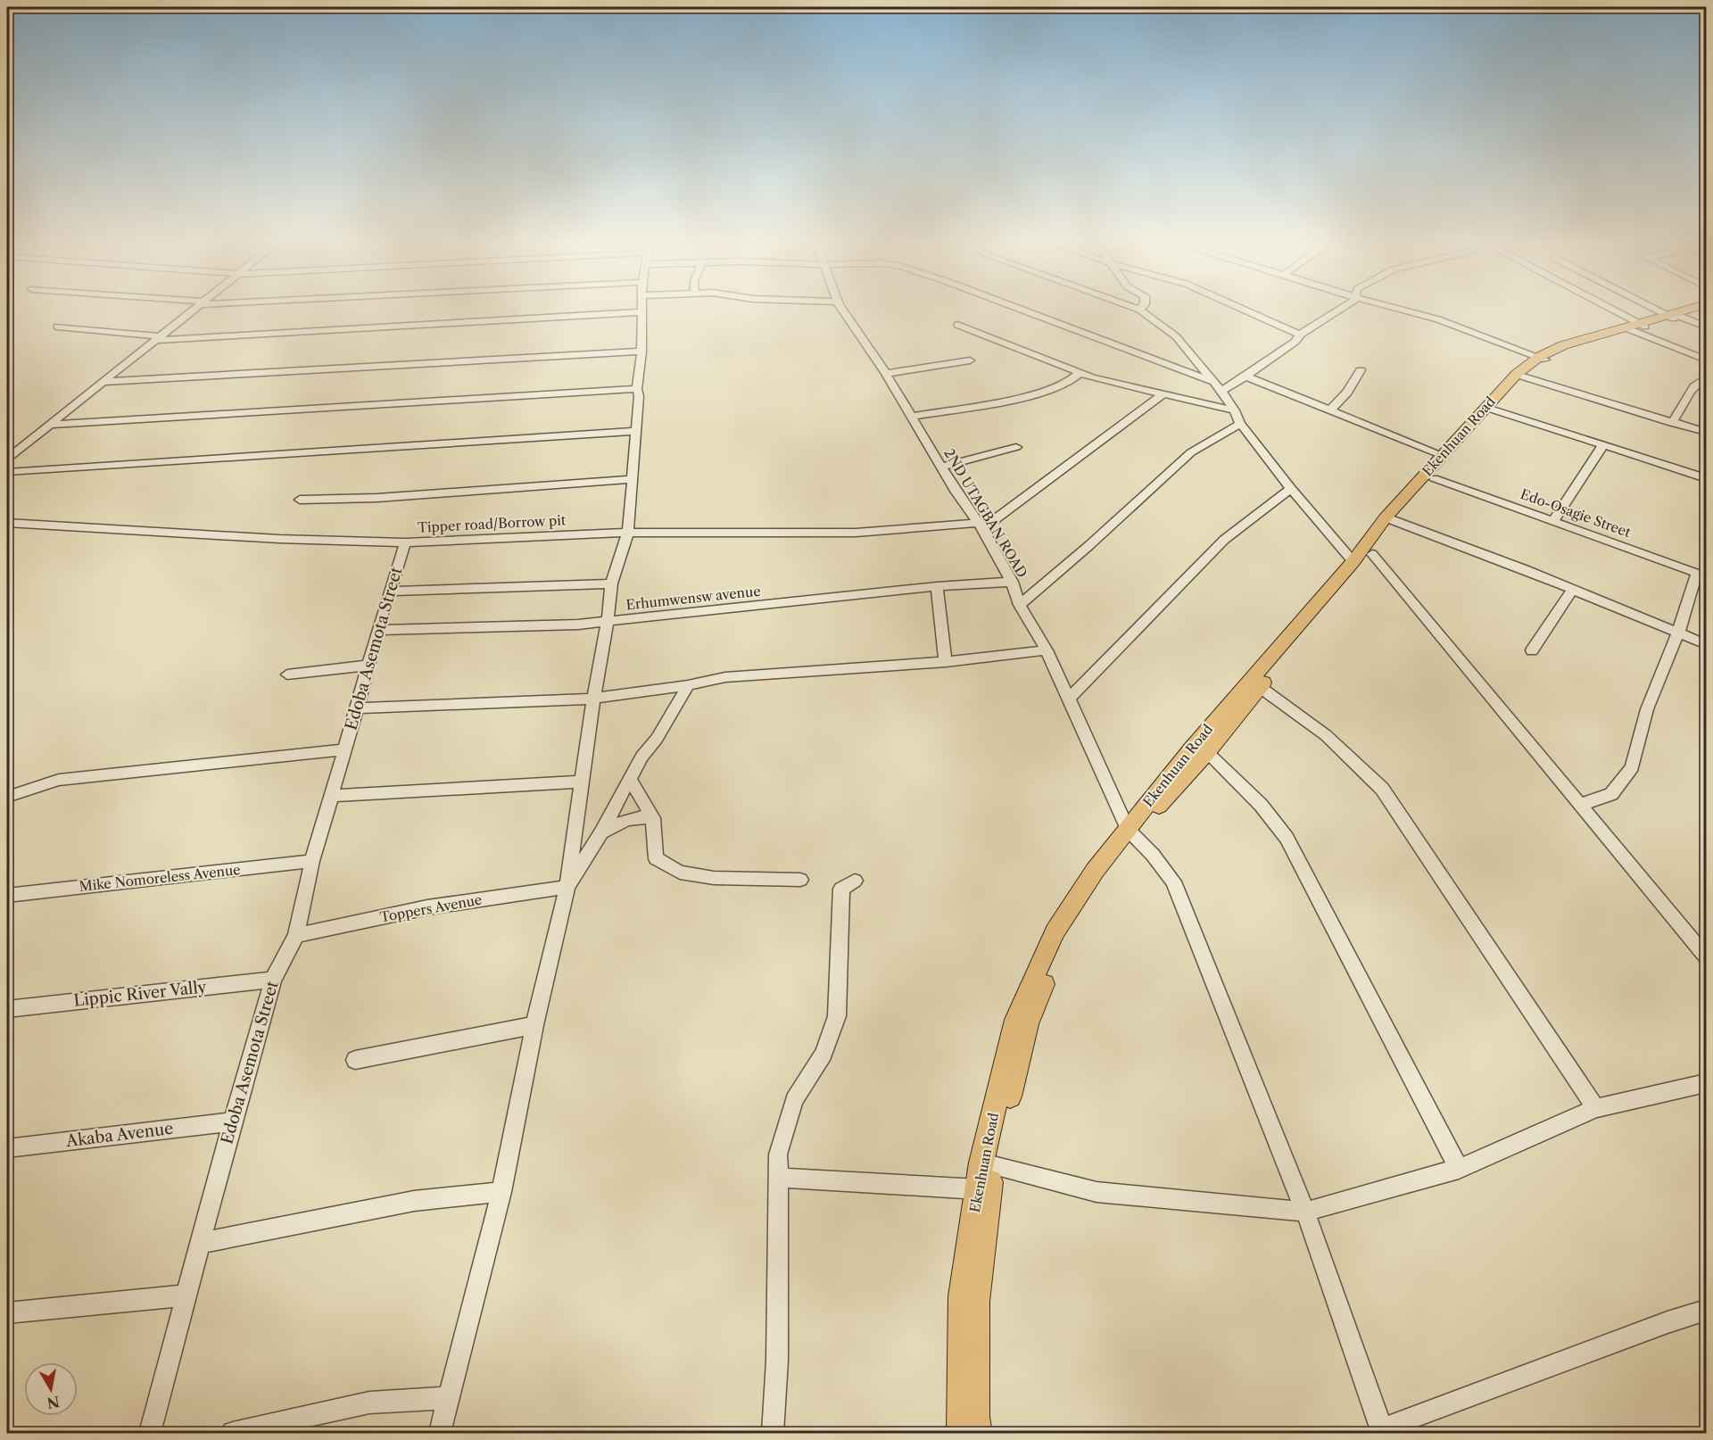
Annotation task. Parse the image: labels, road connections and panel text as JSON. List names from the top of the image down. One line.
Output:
{"streets":{"main road":["Ekenhuan Road"],"street":["2ND UTAGBAN ROAD","Edo-Osagie Street","Tipper road/Borrow pit","Erhumwensw avenue","Edoba Asemota Street","Mike Nomoreless Avenue","Toppers Avenue","Lippic River Vally","Akaba Avenue"]},"crossings":[["Ekenhuan Road","2ND UTAGBAN ROAD"],["Ekenhuan Road","Edo-Osagie Street"],["2ND UTAGBAN ROAD","Tipper road/Borrow pit"],["2ND UTAGBAN ROAD","Erhumwensw avenue"],["Tipper road/Borrow pit","Edoba Asemota Street"],["Erhumwensw avenue","Edoba Asemota Street"],["Edoba Asemota Street","Mike Nomoreless Avenue"],["Edoba Asemota Street","Toppers Avenue"],["Edoba Asemota Street","Lippic River Vally"],["Edoba Asemota Street","Akaba Avenue"]],"north":"bottom"}
